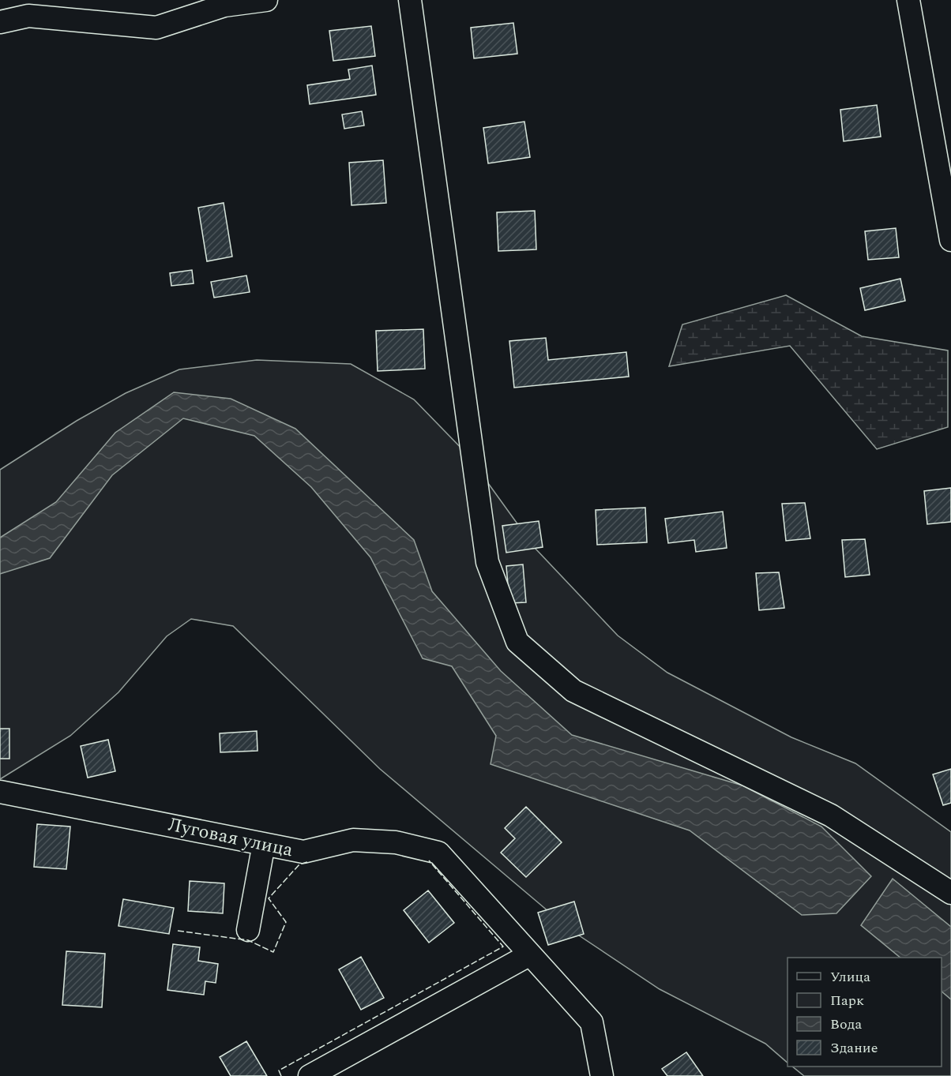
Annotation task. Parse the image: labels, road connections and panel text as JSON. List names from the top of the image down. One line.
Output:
{"streets":{"street":["Луговая улица"]},"legend":["Улица","Парк","Вода","Здание"]}
